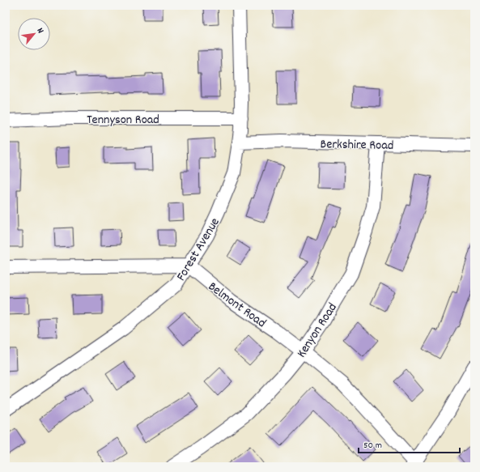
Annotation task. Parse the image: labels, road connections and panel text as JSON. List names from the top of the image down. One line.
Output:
{"streets":{"street":["Tennyson Road","Berkshire Road","Forest Avenue","Belmont Road","Kenyon Road"]},"crossings":[["Tennyson Road","Forest Avenue"],["Berkshire Road","Forest Avenue"],["Berkshire Road","Kenyon Road"],["Forest Avenue","Belmont Road"],["Belmont Road","Kenyon Road"]],"scale_bar":"50 m","north":"top right"}
